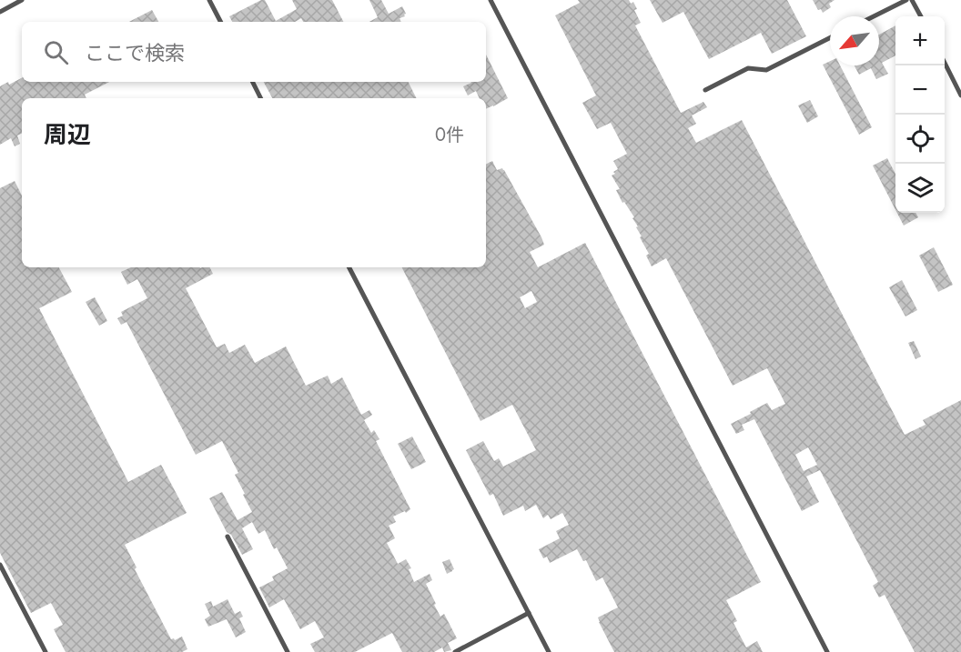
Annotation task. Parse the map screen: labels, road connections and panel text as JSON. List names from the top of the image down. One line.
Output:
{"north":"bottom left","page":{"map_buttons":["+","−"],"search":"ここで検索","heading":["周辺","0件"]}}
